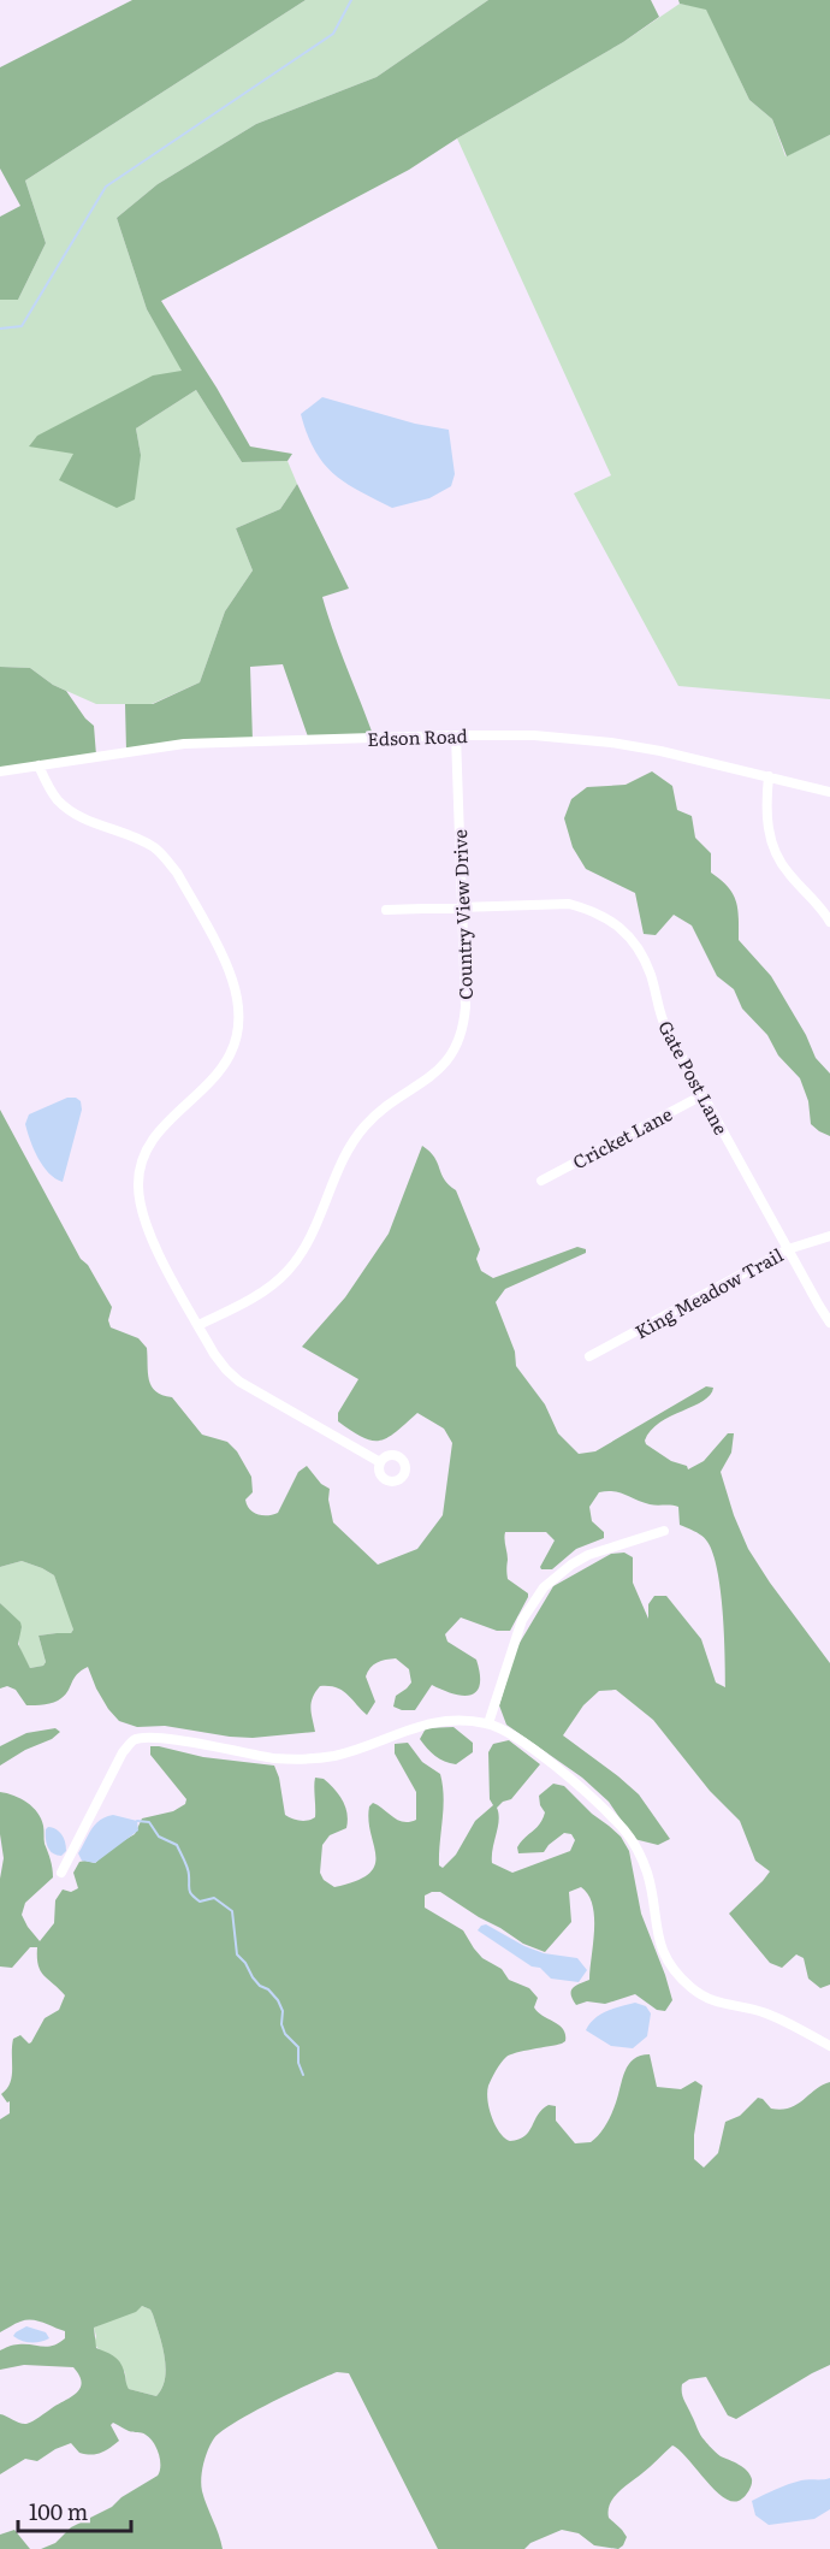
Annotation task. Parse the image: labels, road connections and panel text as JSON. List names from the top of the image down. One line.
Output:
{"streets":{"street":["Edson Road","Country View Drive","Gate Post Lane","Cricket Lane","King Meadow Trail"]},"crossings":[["Edson Road","Country View Drive"],["Country View Drive","Gate Post Lane"],["Gate Post Lane","Cricket Lane"],["Gate Post Lane","King Meadow Trail"]],"scale_bar":"100 m"}
